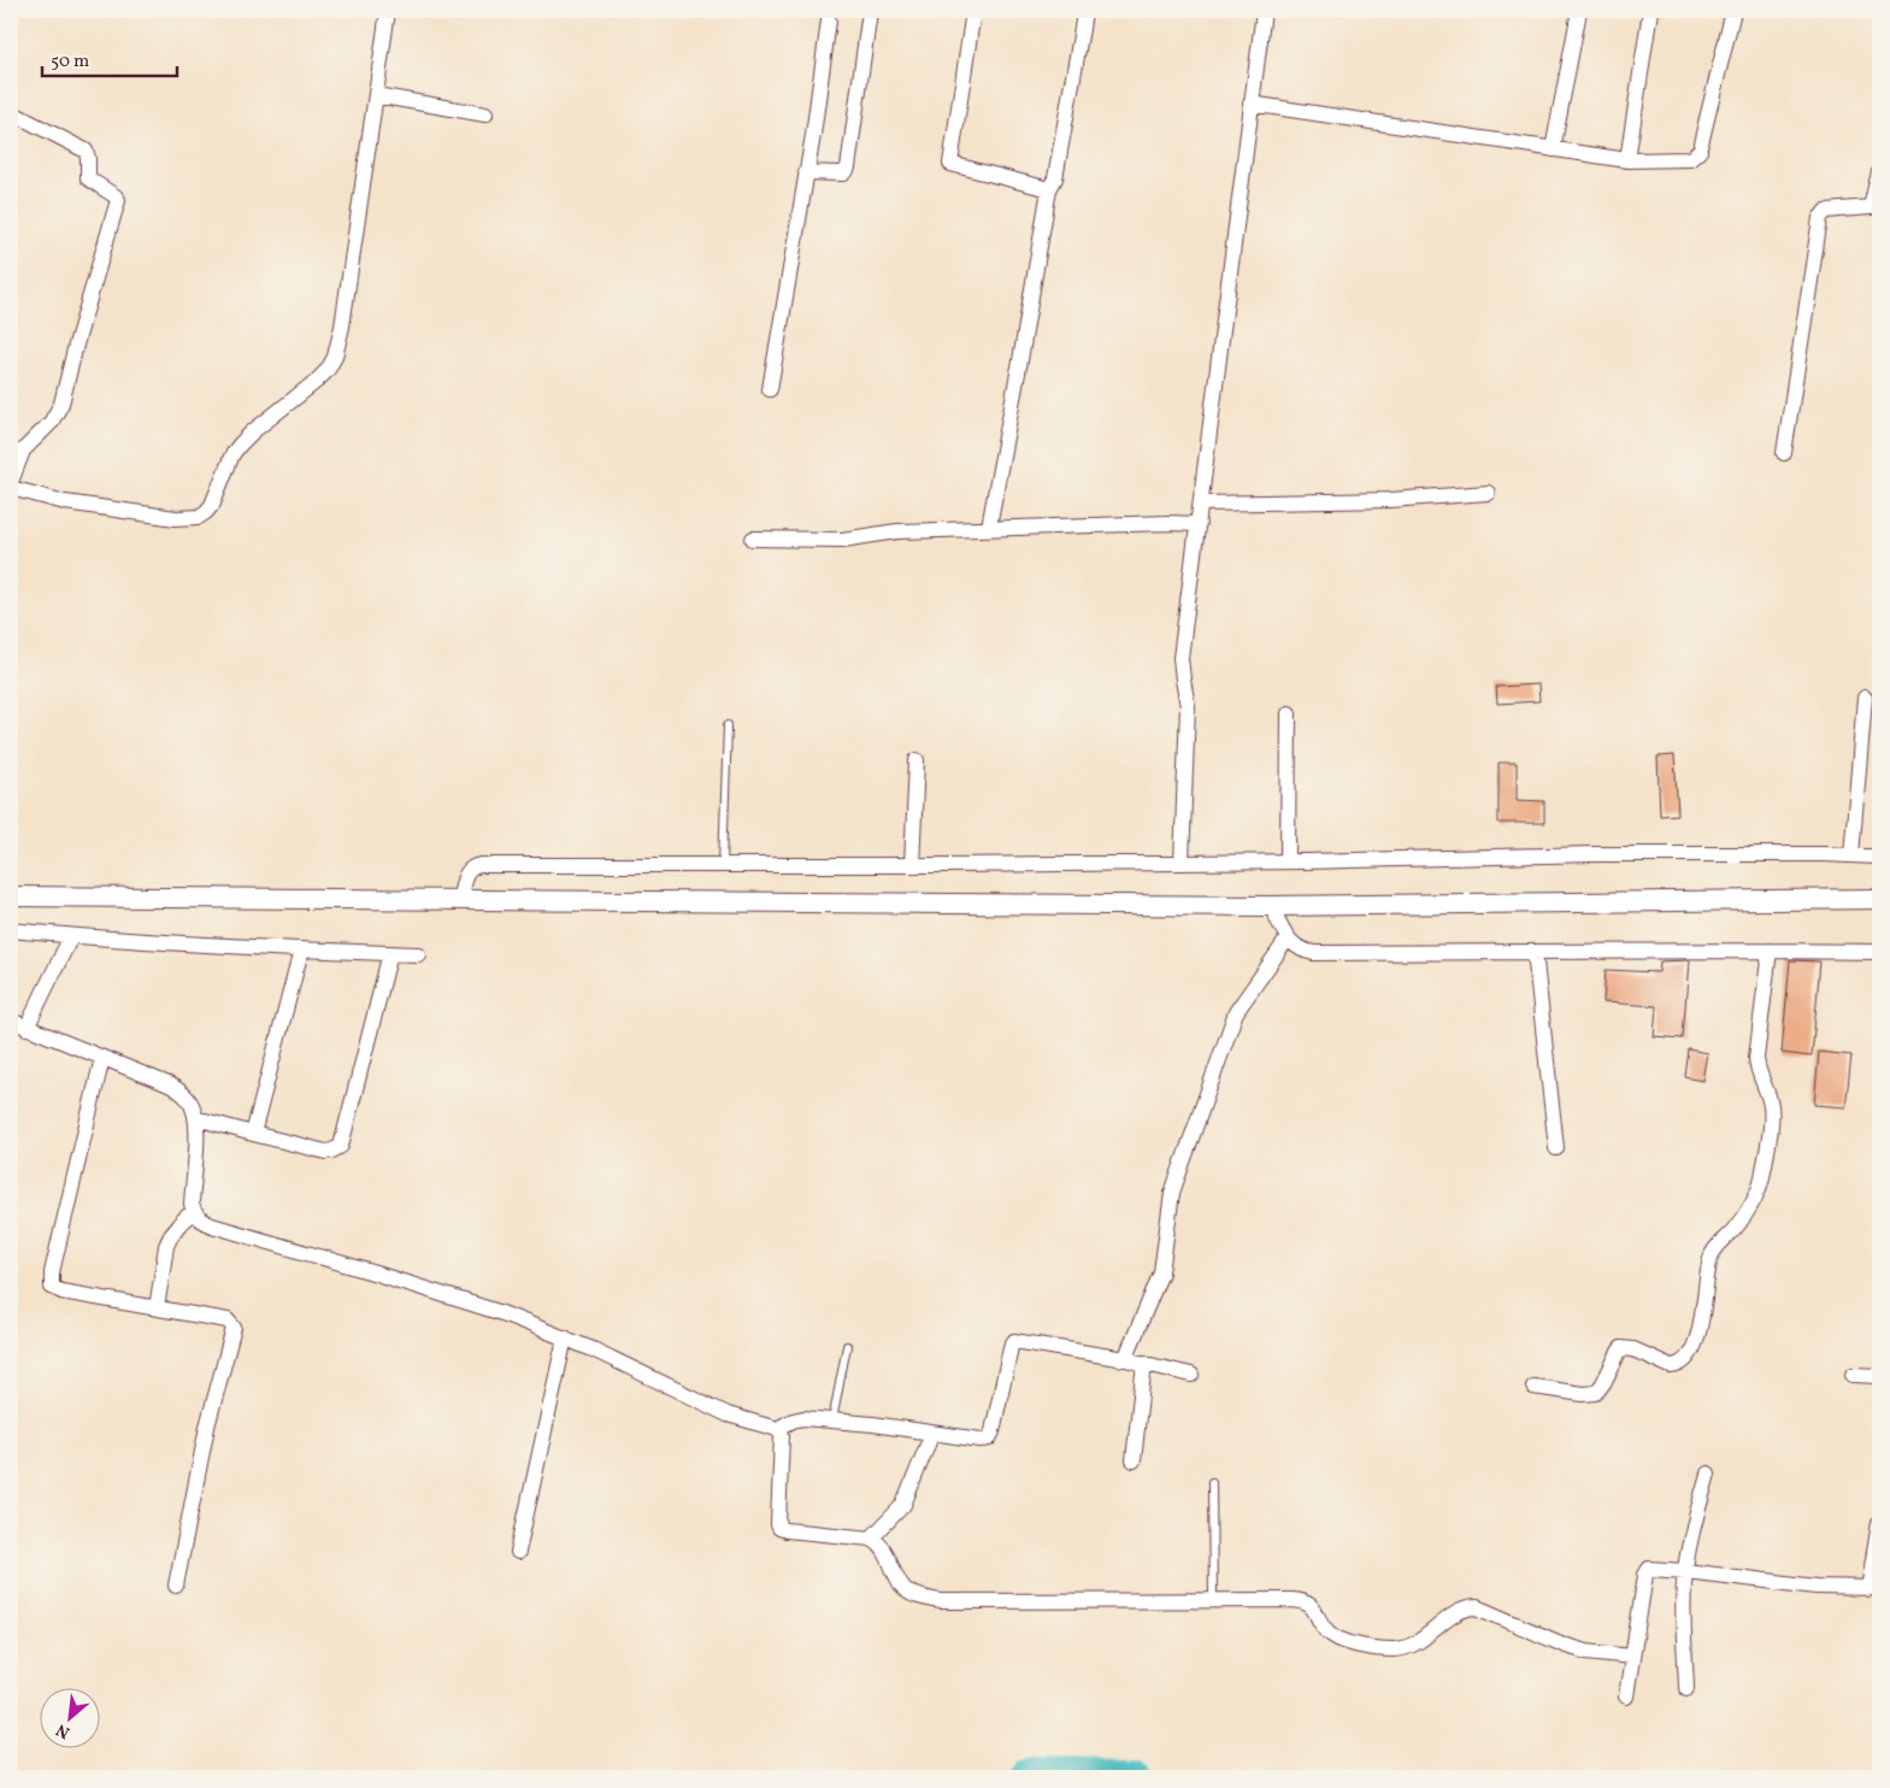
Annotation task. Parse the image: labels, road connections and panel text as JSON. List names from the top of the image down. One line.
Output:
{"scale_bar":"50 m","north":"bottom left"}
